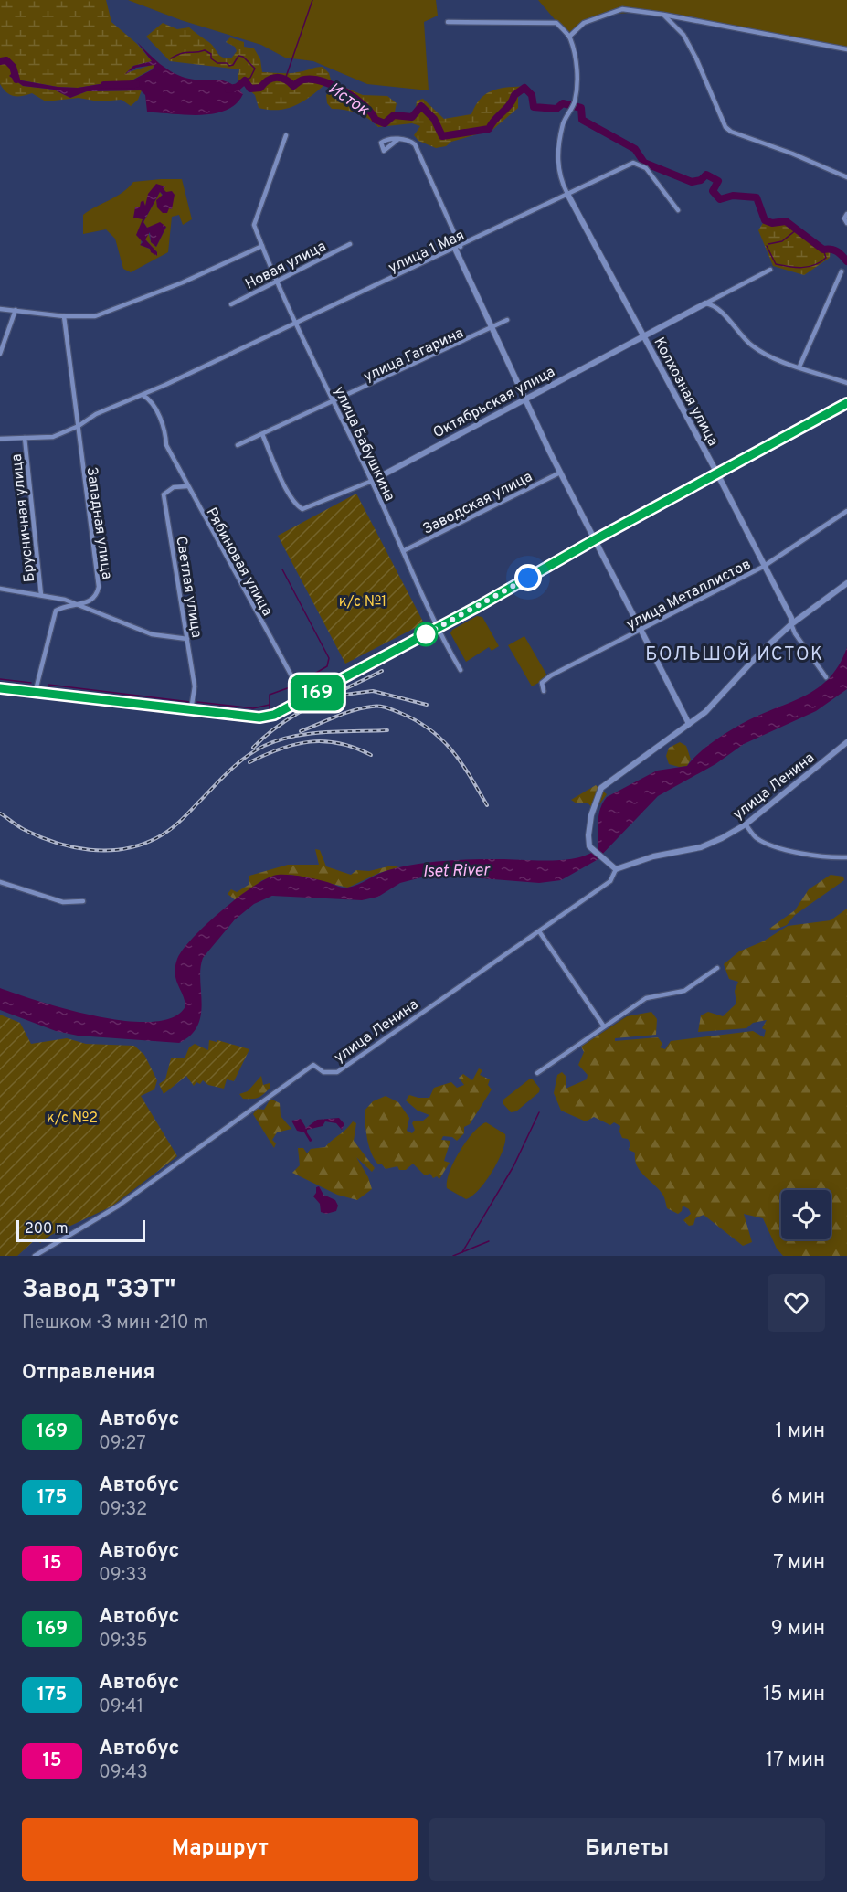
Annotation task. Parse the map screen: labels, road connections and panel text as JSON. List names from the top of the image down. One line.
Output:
{"streets":{"street":["улица 1 Мая","Новая улица","улица Гагарина","Колхозная улица","Октябрьская улица","улица Бабушкина","Заводская улица","Брусничная улица","Западная улица","Рябиновая улица","Светлая улица","улица Металлистов","улица Ленина"]},"crossings":[["улица 1 Мая","Колхозная улица"],["улица 1 Мая","улица Бабушкина"],["улица 1 Мая","Брусничная улица"],["улица 1 Мая","Западная улица"],["улица 1 Мая","Рябиновая улица"],["Новая улица","улица Бабушкина"],["улица Гагарина","Октябрьская улица"],["улица Гагарина","улица Бабушкина"],["Колхозная улица","Октябрьская улица"],["Колхозная улица","улица Металлистов"],["Октябрьская улица","улица Бабушкина"],["улица Бабушкина","Заводская улица"],["Рябиновая улица","Светлая улица"]],"districts":["БОЛЬШОЙ ИСТОК"],"water":["Исток","Iset River"],"parks":["к/с №1","к/с №2"],"lines":["bus line 169"],"scale_bar":"200 m","page":{"on_map":"169","scale":"200 m","heading":[["Завод \"ЗЭТ\"","Пешком · 3 мин · 210 m"],"Отправления"],"list":[{"mark":"169","name":"Автобус","note":"09:27","value":"1 мин"},{"mark":"175","name":"Автобус","note":"09:32","value":"6 мин"},{"mark":"15","name":"Автобус","note":"09:33","value":"7 мин"},{"mark":"169","name":"Автобус","note":"09:35","value":"9 мин"},{"mark":"175","name":"Автобус","note":"09:41","value":"15 мин"},{"mark":"15","name":"Автобус","note":"09:43","value":"17 мин"}],"buttons":["Маршрут","Билеты"]}}
